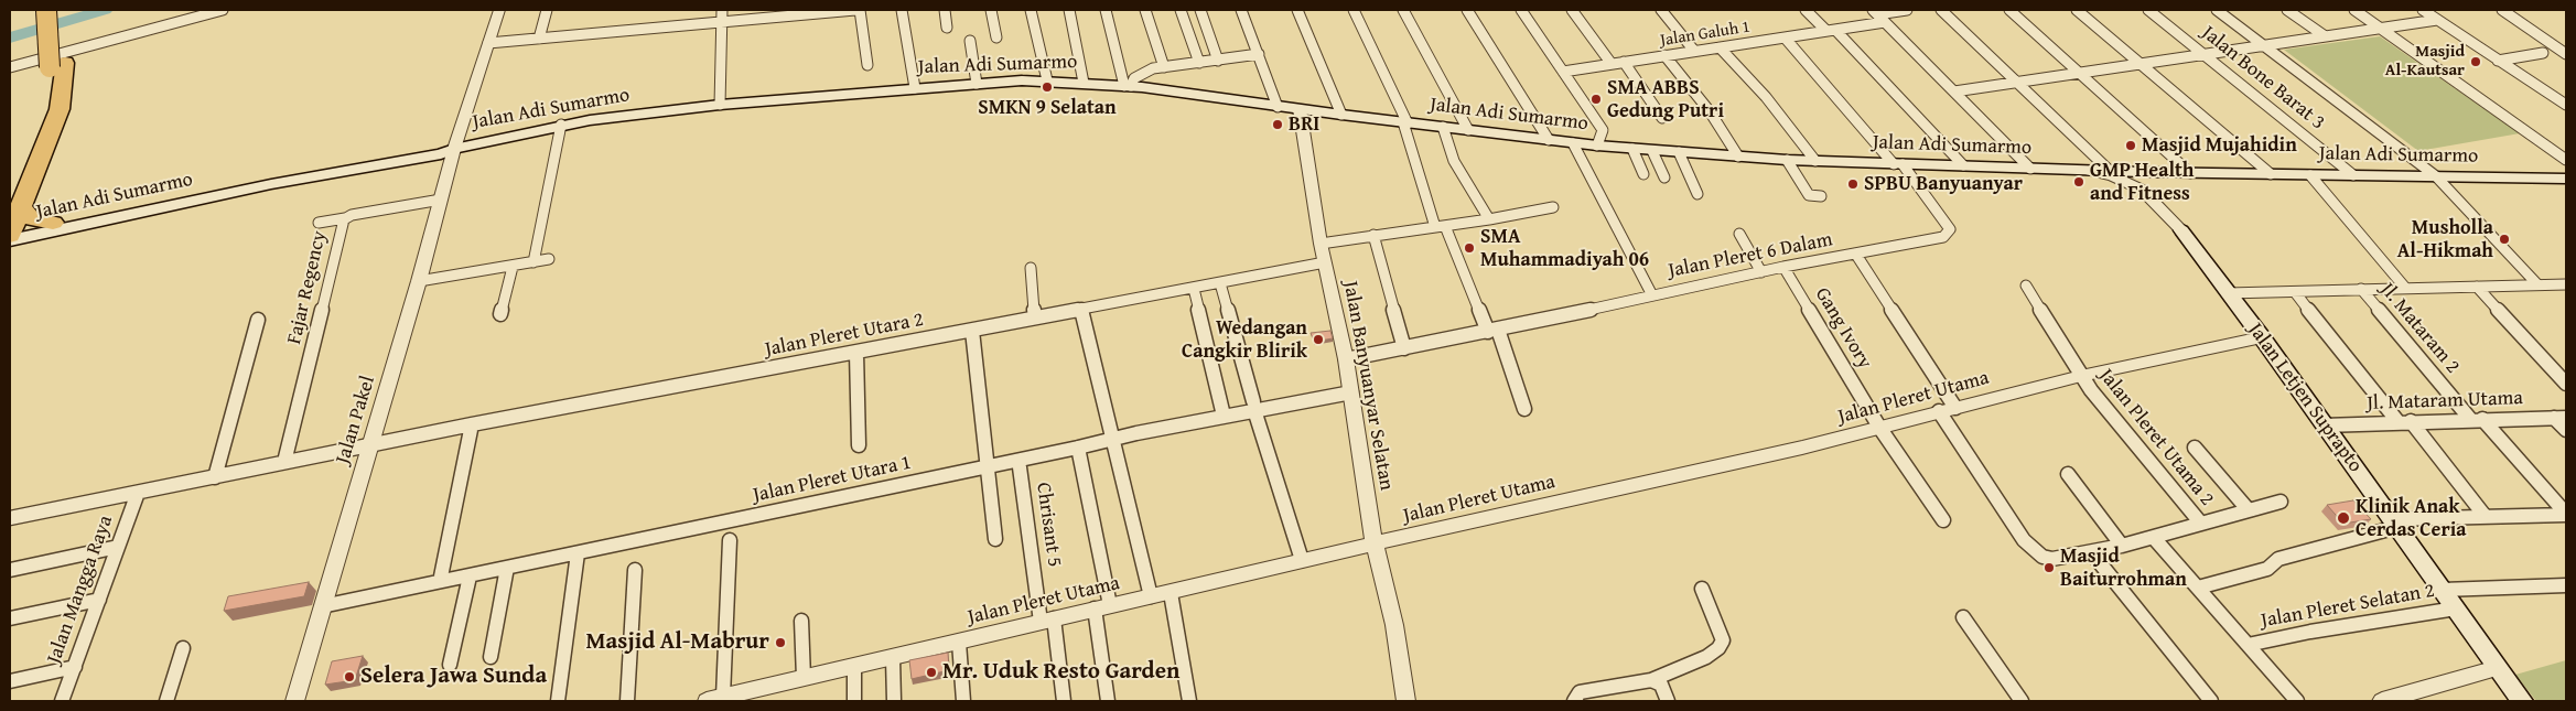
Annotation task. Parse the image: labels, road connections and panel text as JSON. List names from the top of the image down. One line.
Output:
{"streets":{"main road":["Jalan Adi Sumarmo","Jalan Letjen Suprapto"],"street":["Jalan Galuh 1","Jalan Bone Barat 3","Jalan Pleret 6 Dalam","Fajar Regency","Gang Ivory","Jl. Mataram 2","Jalan Pleret Utara 2","Jalan Banyuanyar Selatan","Jalan Pleret Utama","Jl. Mataram Utama","Jalan Pakel","Jalan Pleret Utama 2","Jalan Pleret Utara 1","Chrisant 5","Jalan Mangga Raya","Jalan Pleret Selatan 2"]},"crossings":[["Jalan Adi Sumarmo","Jalan Bone Barat 3"],["Jalan Adi Sumarmo","Jalan Pleret 6 Dalam"],["Jalan Adi Sumarmo","Jalan Banyuanyar Selatan"],["Jalan Adi Sumarmo","Jalan Pakel"],["Jalan Pleret 6 Dalam","Gang Ivory"],["Jalan Pleret 6 Dalam","Jalan Banyuanyar Selatan"],["Fajar Regency","Jalan Pleret Utara 2"],["Fajar Regency","Jalan Pakel"],["Gang Ivory","Jalan Pleret Utama"],["Jl. Mataram 2","Jl. Mataram Utama"],["Jalan Pleret Utara 2","Jalan Banyuanyar Selatan"],["Jalan Pleret Utara 2","Jalan Pakel"],["Jalan Pleret Utara 2","Jalan Mangga Raya"],["Jalan Banyuanyar Selatan","Jalan Pleret Utama"],["Jalan Banyuanyar Selatan","Jalan Pleret Utara 1"],["Jalan Pleret Utama","Jalan Letjen Suprapto"],["Jalan Pleret Utama","Jalan Pleret Utama 2"],["Jalan Pleret Utama","Chrisant 5"],["Jalan Letjen Suprapto","Jl. Mataram Utama"],["Jalan Letjen Suprapto","Jalan Pleret Selatan 2"],["Jalan Pakel","Jalan Pleret Utara 1"]],"places":["Masjid Al-Kautsar","SMKN 9 Selatan","SMA ABBS Gedung Putri","BRI","Masjid Mujahidin","GMP Health and Fitness","SPBU Banyuanyar","Musholla Al-Hikmah","SMA Muhammadiyah 06","Wedangan Cangkir Blirik","Klinik Anak Cerdas Ceria","Masjid Baiturrohman","Masjid Al-Mabrur","Mr. Uduk Resto Garden","Selera Jawa Sunda"]}
